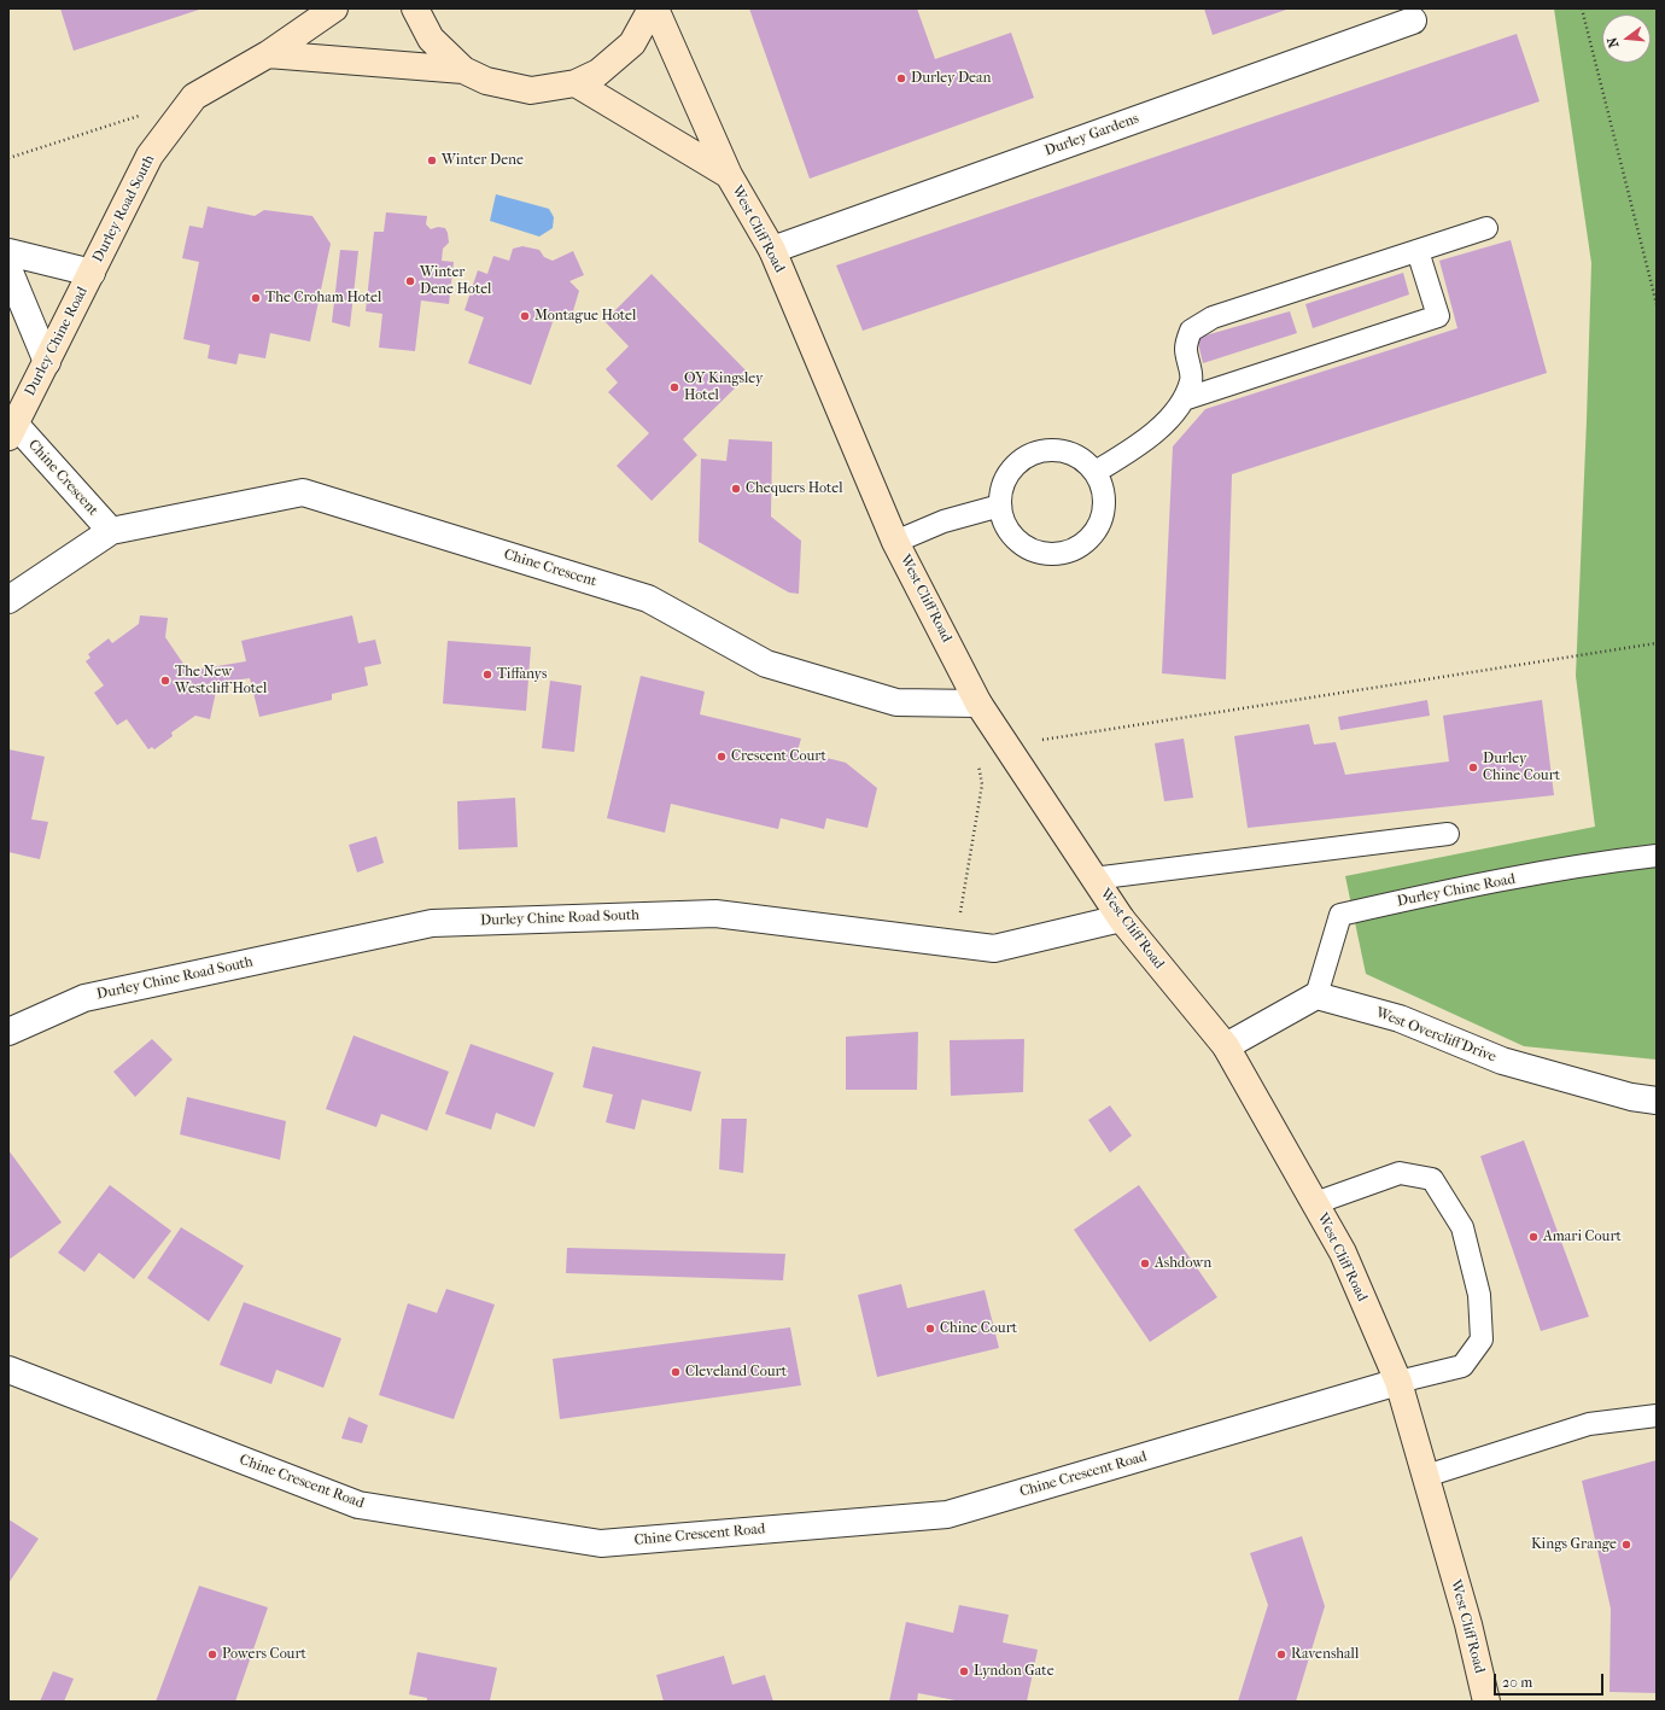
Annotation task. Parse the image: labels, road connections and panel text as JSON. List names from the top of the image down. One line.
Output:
{"streets":{"street":["Durley Gardens","Durley Road South","West Cliff Road","Durley Chine Road","Chine Crescent","Durley Chine Road South","West Overcliff Drive","Chine Crescent Road"]},"crossings":[["Durley Gardens","West Cliff Road"],["Durley Road South","Durley Chine Road"],["West Cliff Road","Chine Crescent"],["West Cliff Road","Durley Chine Road South"],["West Cliff Road","Chine Crescent Road"],["Durley Chine Road","Chine Crescent"],["Durley Chine Road","West Overcliff Drive"]],"places":["Durley Dean","Winter Dene","Winter Dene Hotel","The Croham Hotel","Montague Hotel","OY Kingsley Hotel","Chequers Hotel","Tiffanys","The New Westcliff Hotel","Crescent Court","Durley Chine Court","Amari Court","Ashdown","Chine Court","Cleveland Court","Kings Grange","Powers Court","Ravenshall","Lyndon Gate"],"scale_bar":"20 m","north":"left"}
